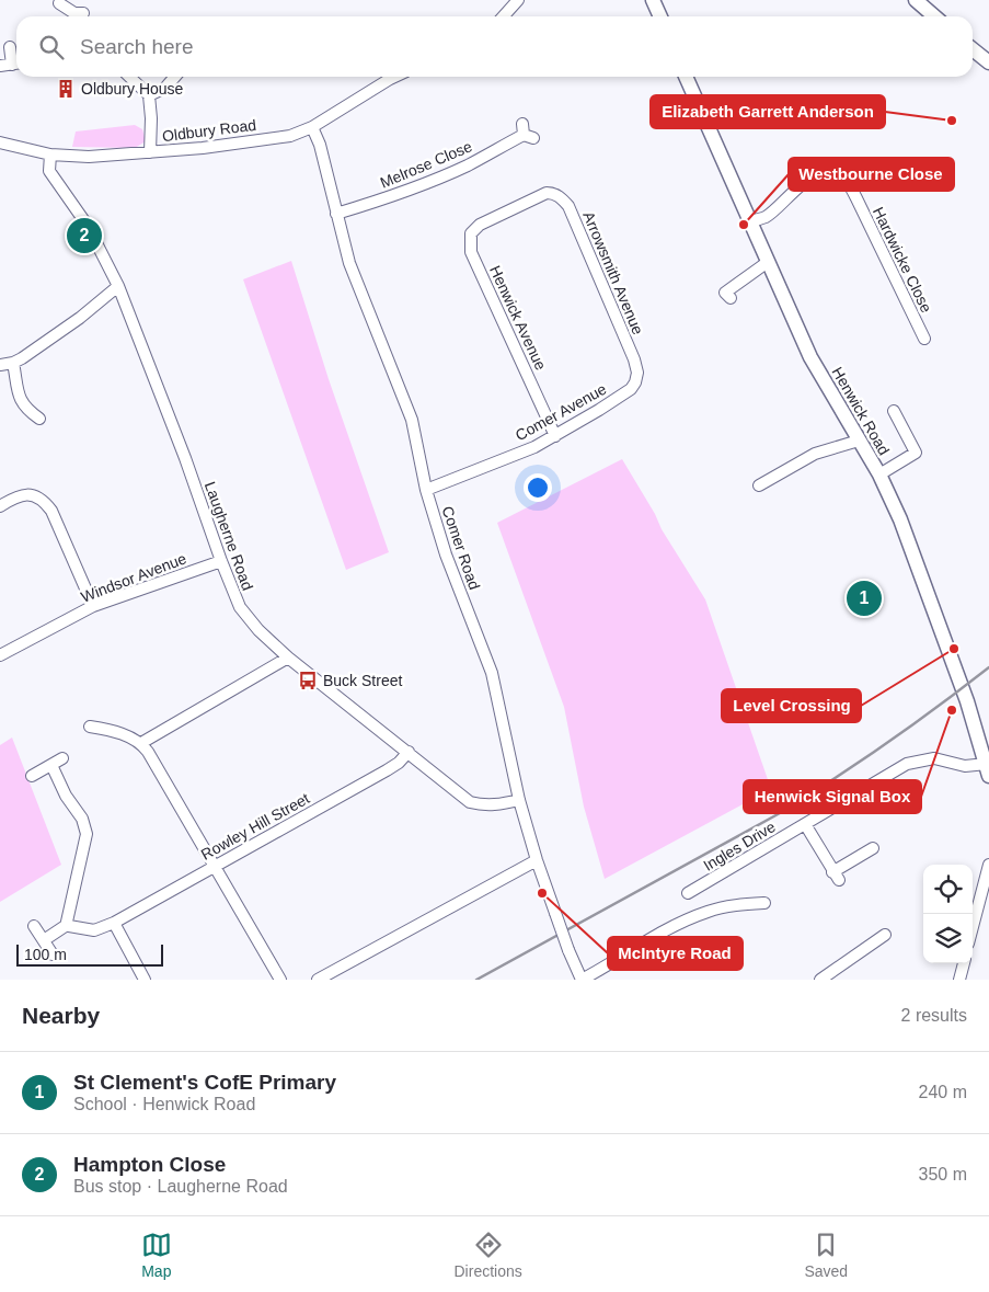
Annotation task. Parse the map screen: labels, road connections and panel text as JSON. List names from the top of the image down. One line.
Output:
{"streets":{"main road":["Henwick Road"],"street":["Oldbury Road","Melrose Close","Hardwicke Close","Arrowsmith Avenue","Henwick Avenue","Comer Avenue","Laugherne Road","Comer Road","Windsor Avenue","Rowley Hill Street","Ingles Drive"]},"crossings":[["Oldbury Road","Laugherne Road"],["Oldbury Road","Comer Road"],["Melrose Close","Comer Road"],["Hardwicke Close","Henwick Road"],["Arrowsmith Avenue","Henwick Avenue"],["Arrowsmith Avenue","Comer Avenue"],["Henwick Avenue","Comer Avenue"],["Henwick Road","Ingles Drive"],["Comer Avenue","Comer Road"],["Laugherne Road","Comer Road"],["Laugherne Road","Windsor Avenue"],["Laugherne Road","Rowley Hill Street"]],"places":{"building":["Oldbury House"],"other":["Elizabeth Garrett Anderson","Westbourne Close","Level Crossing","Henwick Signal Box","McIntyre Road"],"bus stop":["Buck Street"]},"scale_bar":"100 m","page":{"search":"Search here","pins":["2","1"],"scale":"100 m","heading":["Nearby","2 results"],"list":[{"mark":"1","name":"St Clement's CofE Primary","note":"School · Henwick Road","value":"240 m"},{"mark":"2","name":"Hampton Close","note":"Bus stop · Laugherne Road","value":"350 m"}],"nav":["Map","Directions","Saved"]}}
